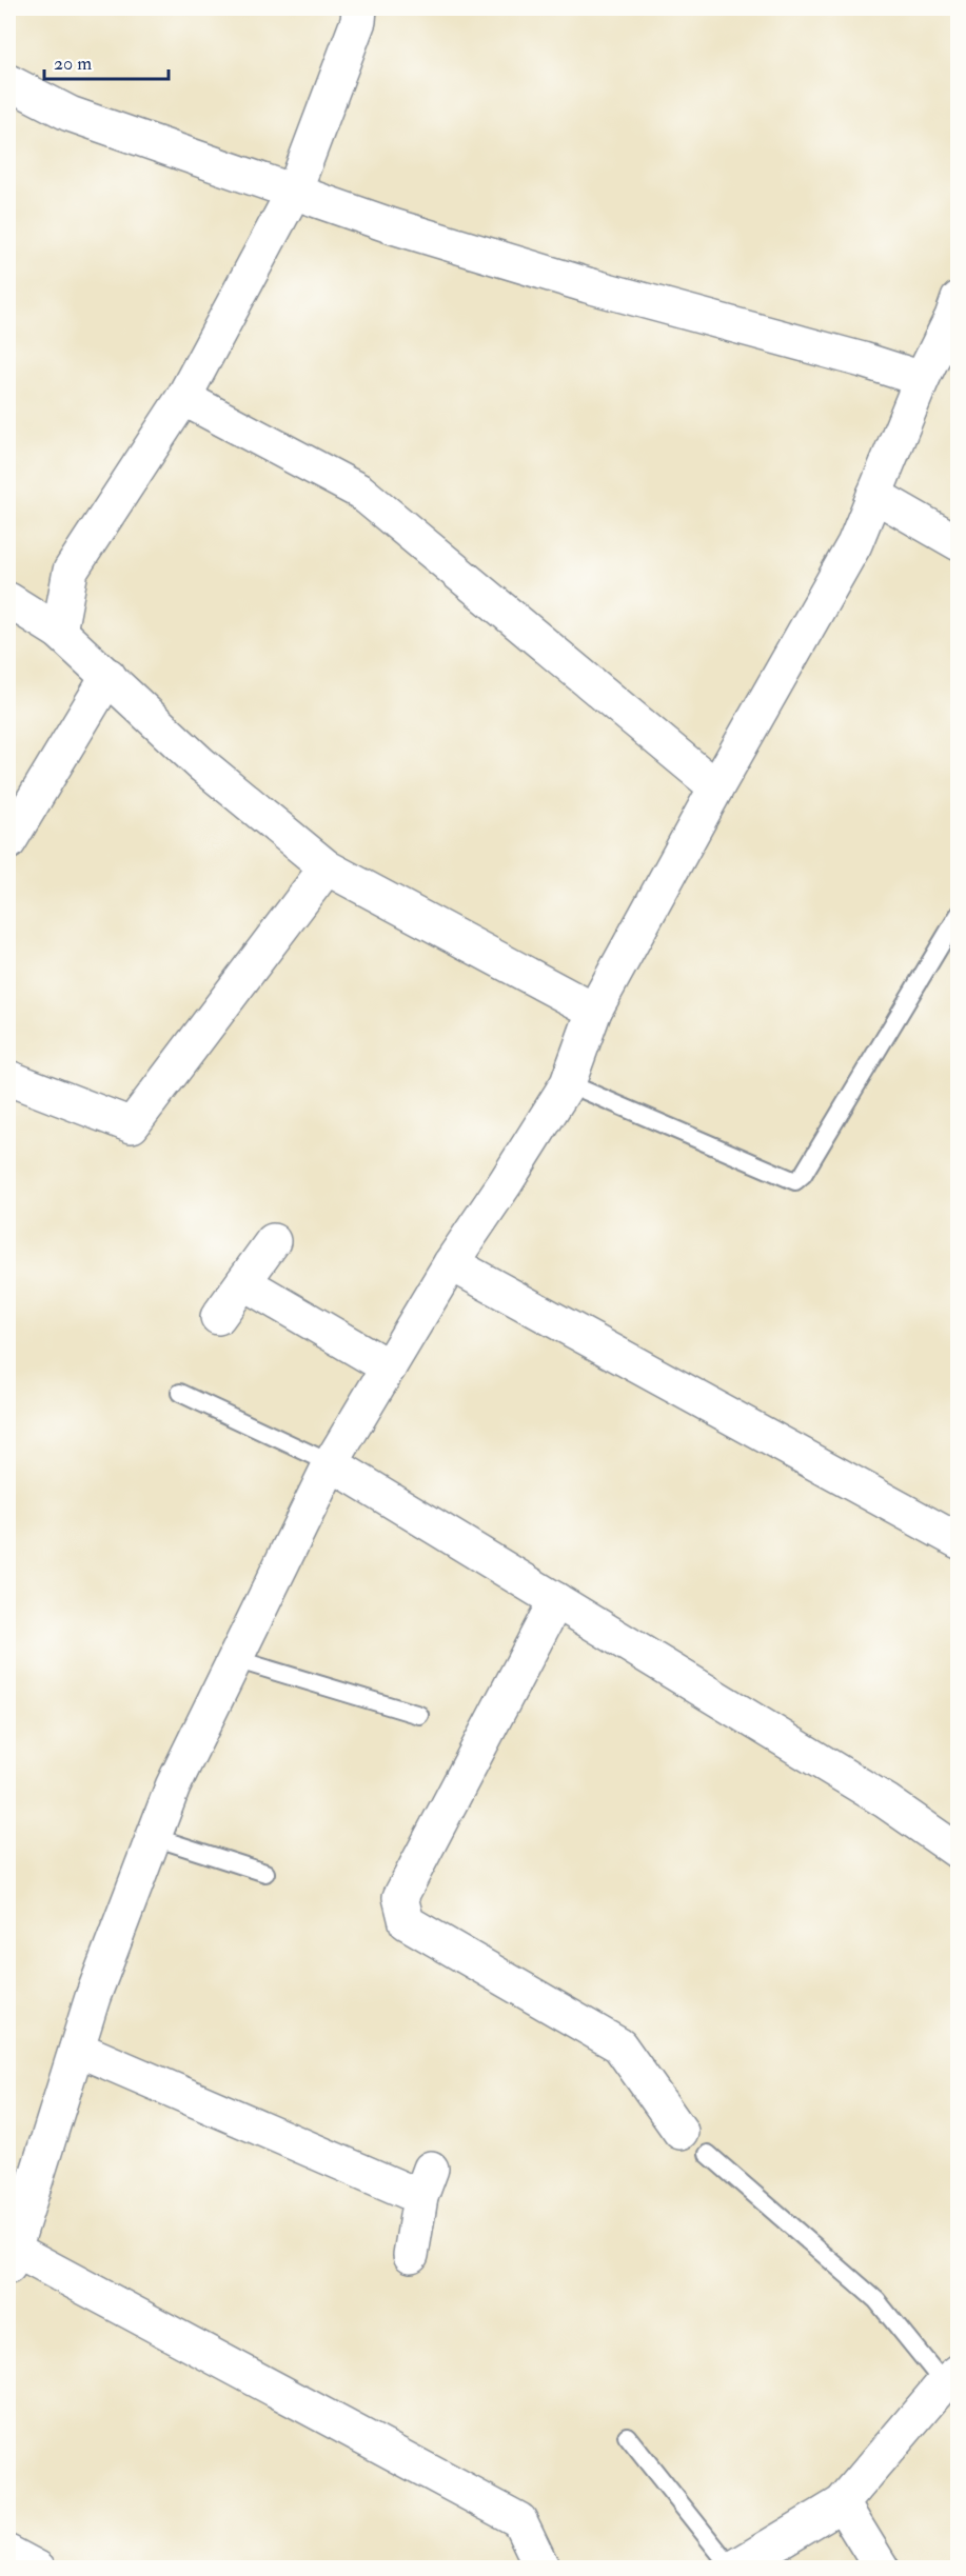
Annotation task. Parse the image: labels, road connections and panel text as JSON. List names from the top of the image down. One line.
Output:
{"scale_bar":"20 m"}
